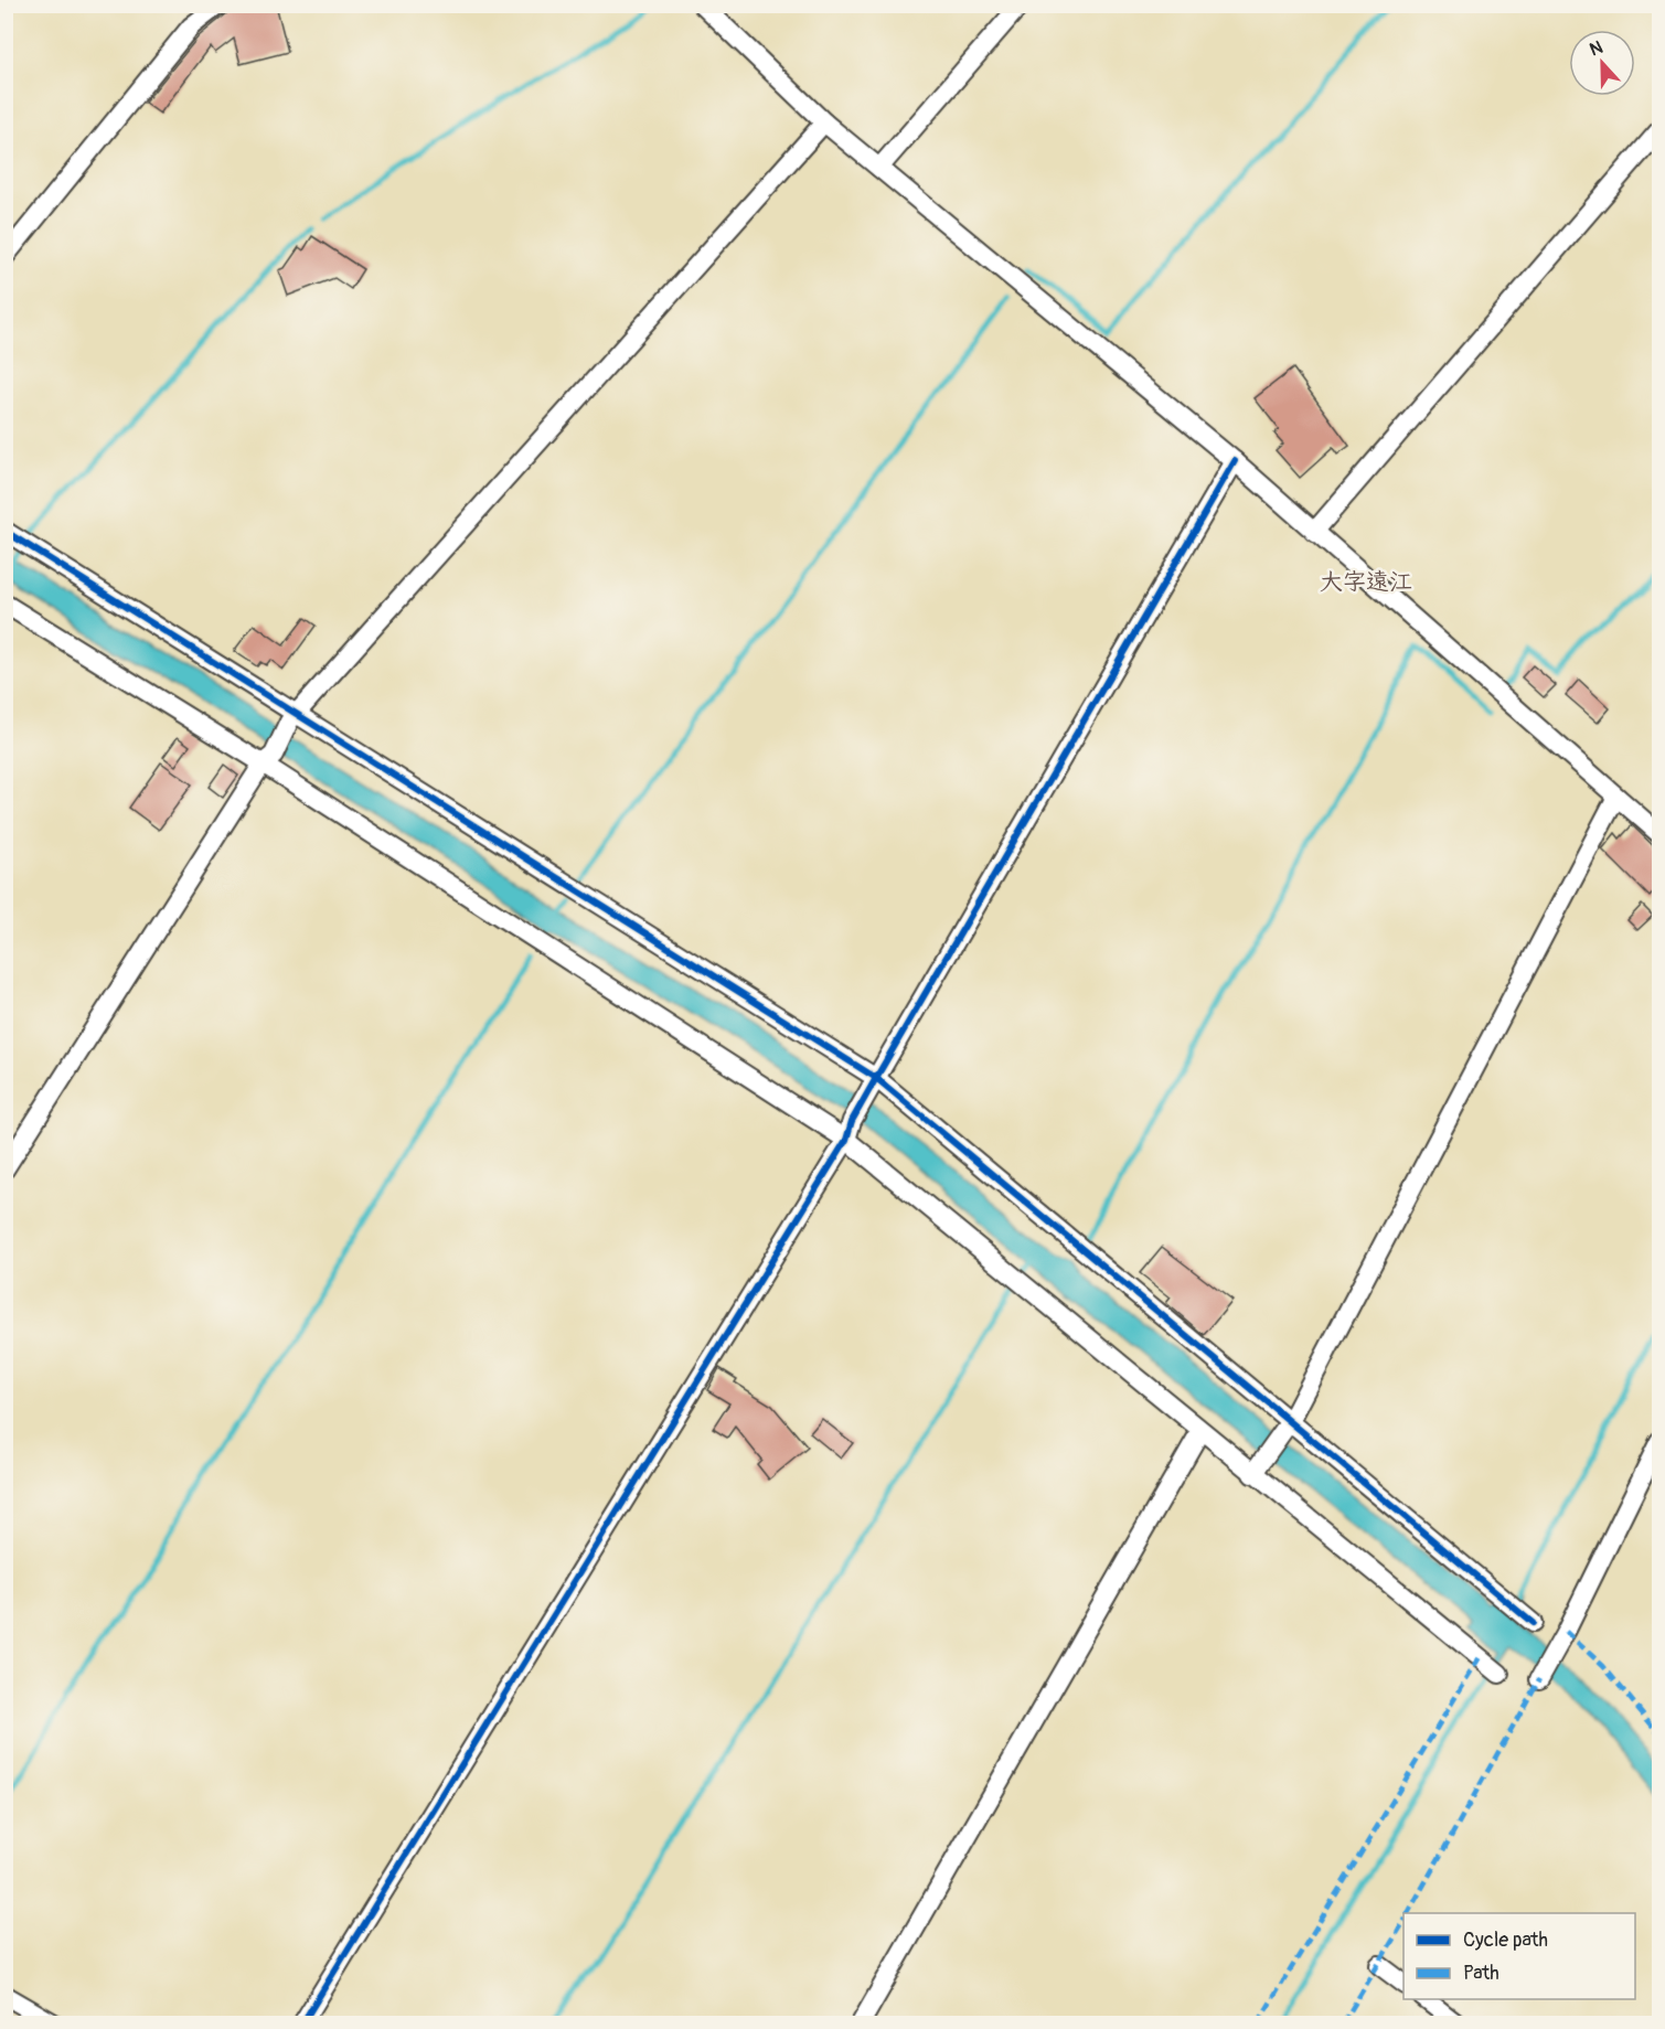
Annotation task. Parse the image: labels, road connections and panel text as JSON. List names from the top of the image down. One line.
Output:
{"districts":["大字遠江"],"legend":["Cycle path","Path"],"north":"top"}
